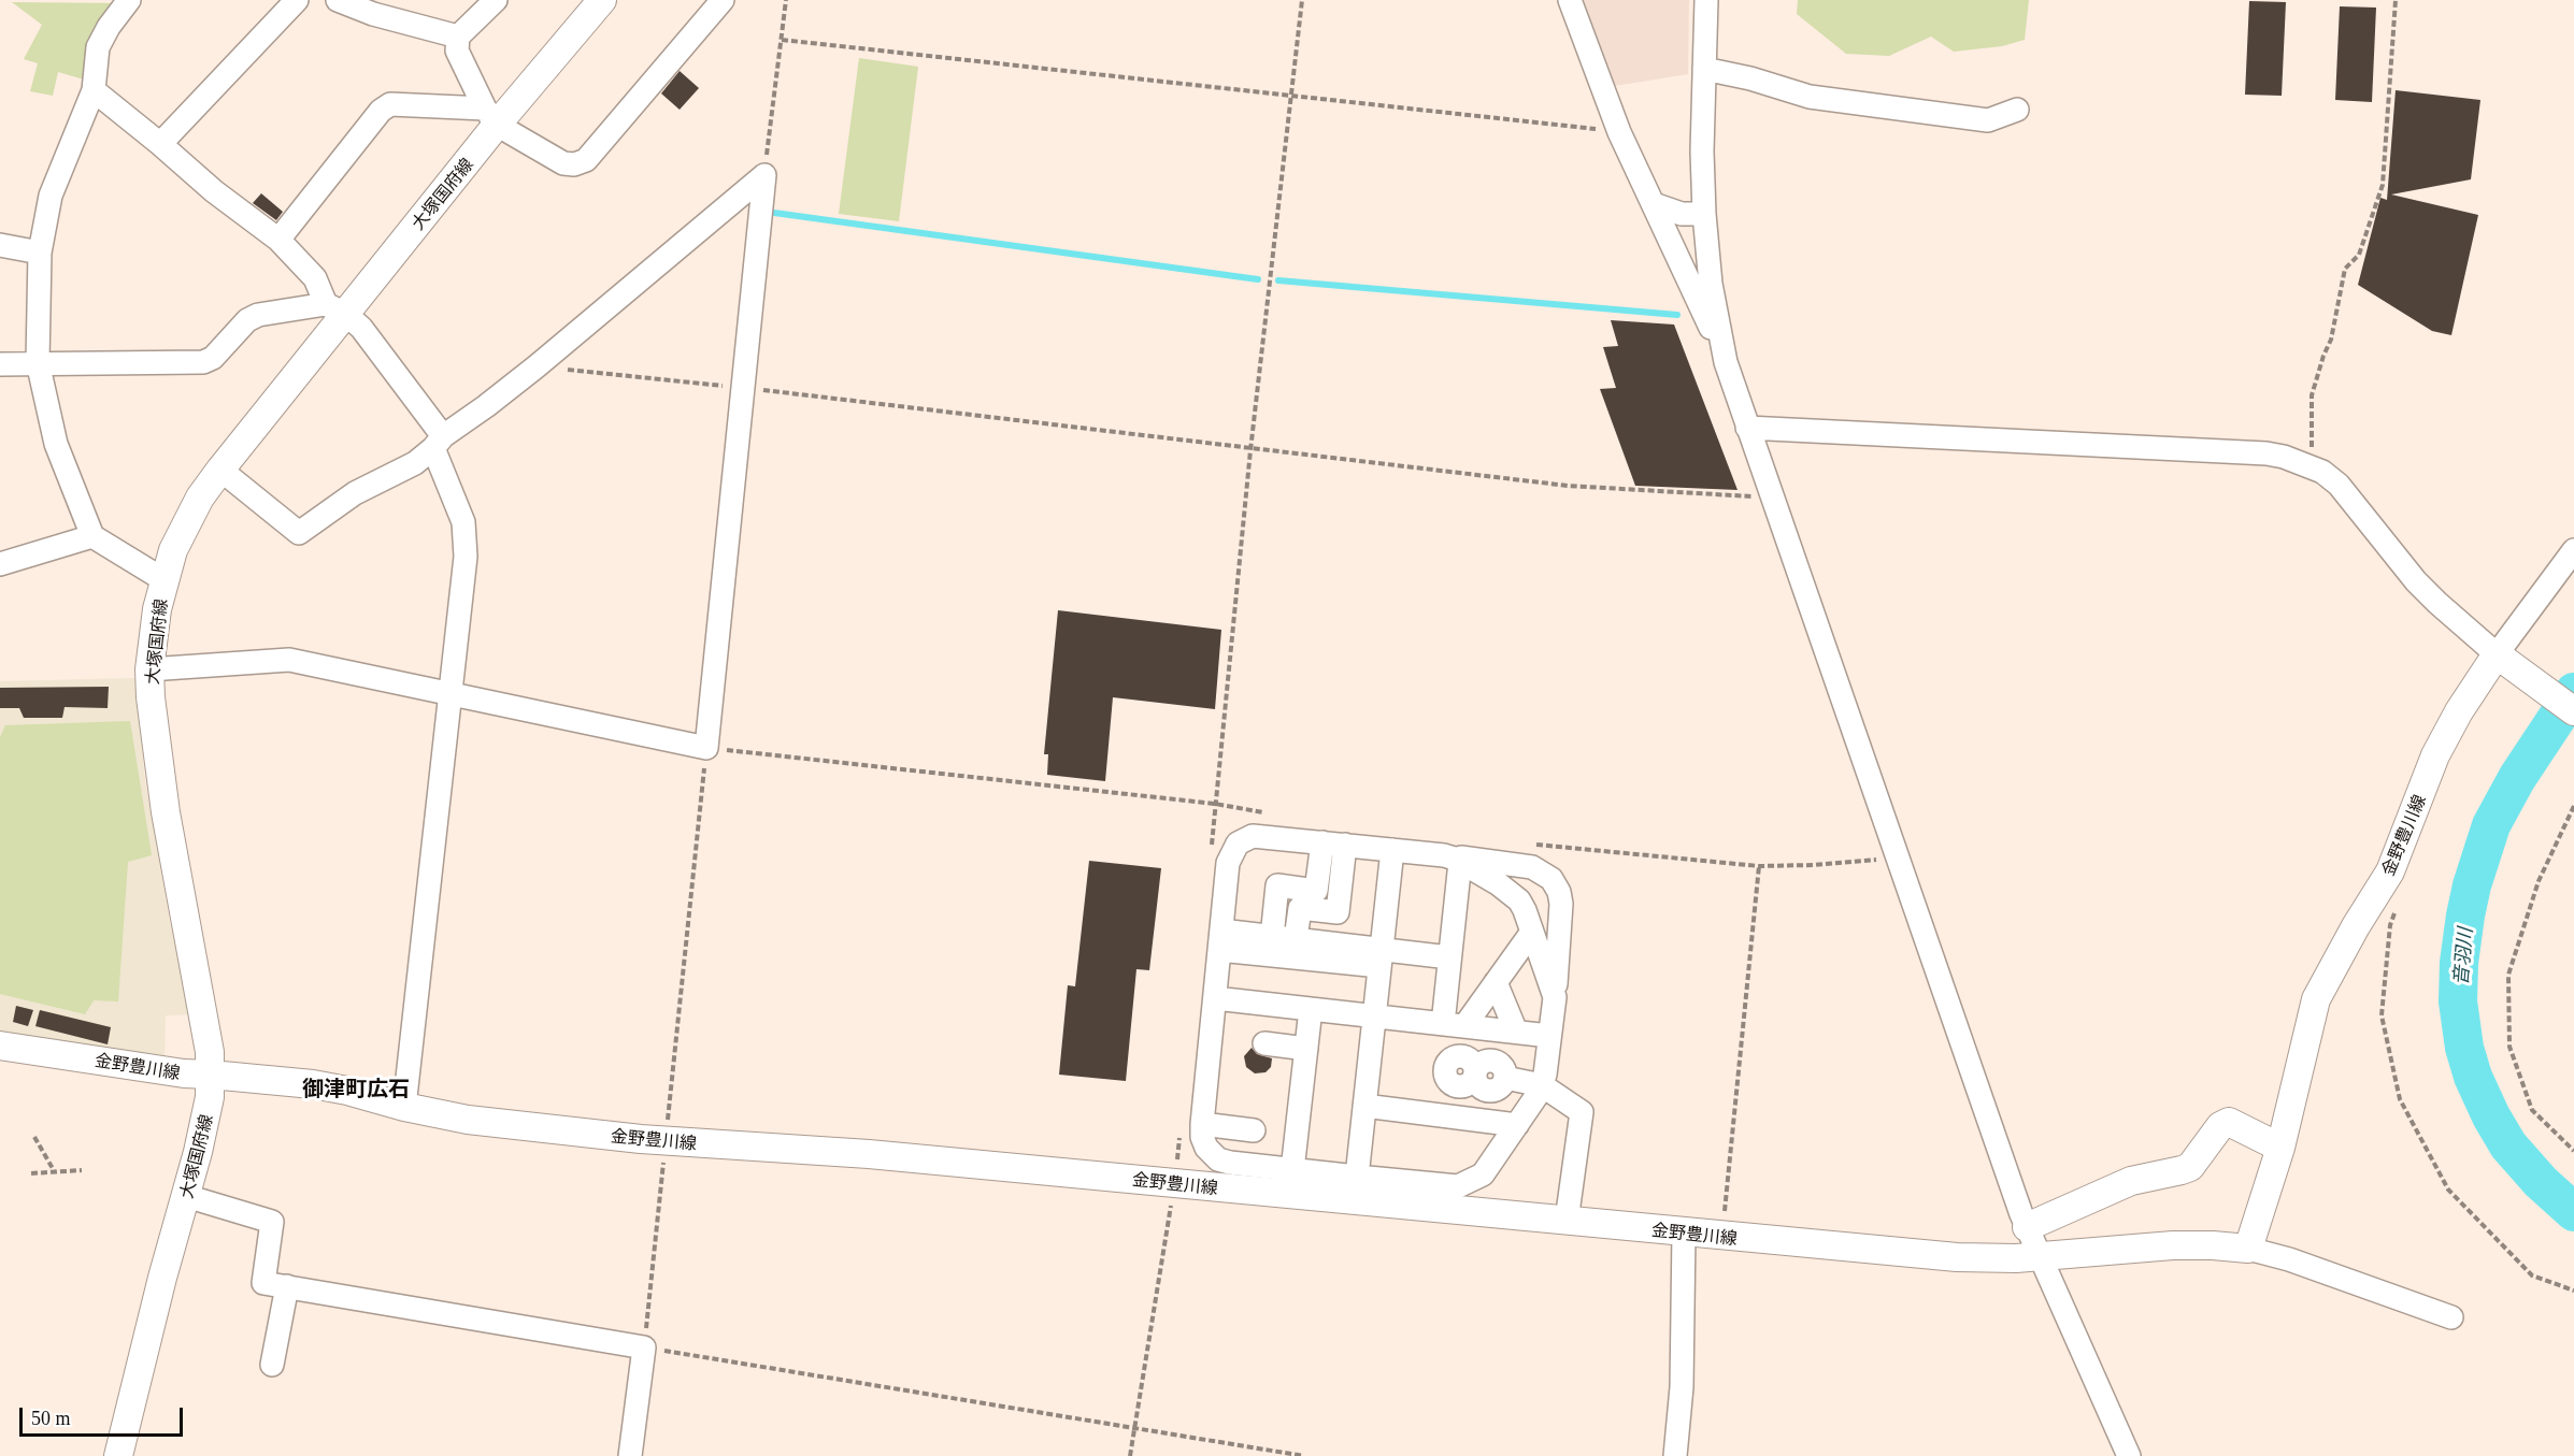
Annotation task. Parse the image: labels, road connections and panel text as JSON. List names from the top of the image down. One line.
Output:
{"streets":{"main road":["大塚国府線","金野豊川線"]},"crossings":[["大塚国府線","金野豊川線"]],"districts":["御津町広石"],"water":["音羽川"],"scale_bar":"50 m"}
